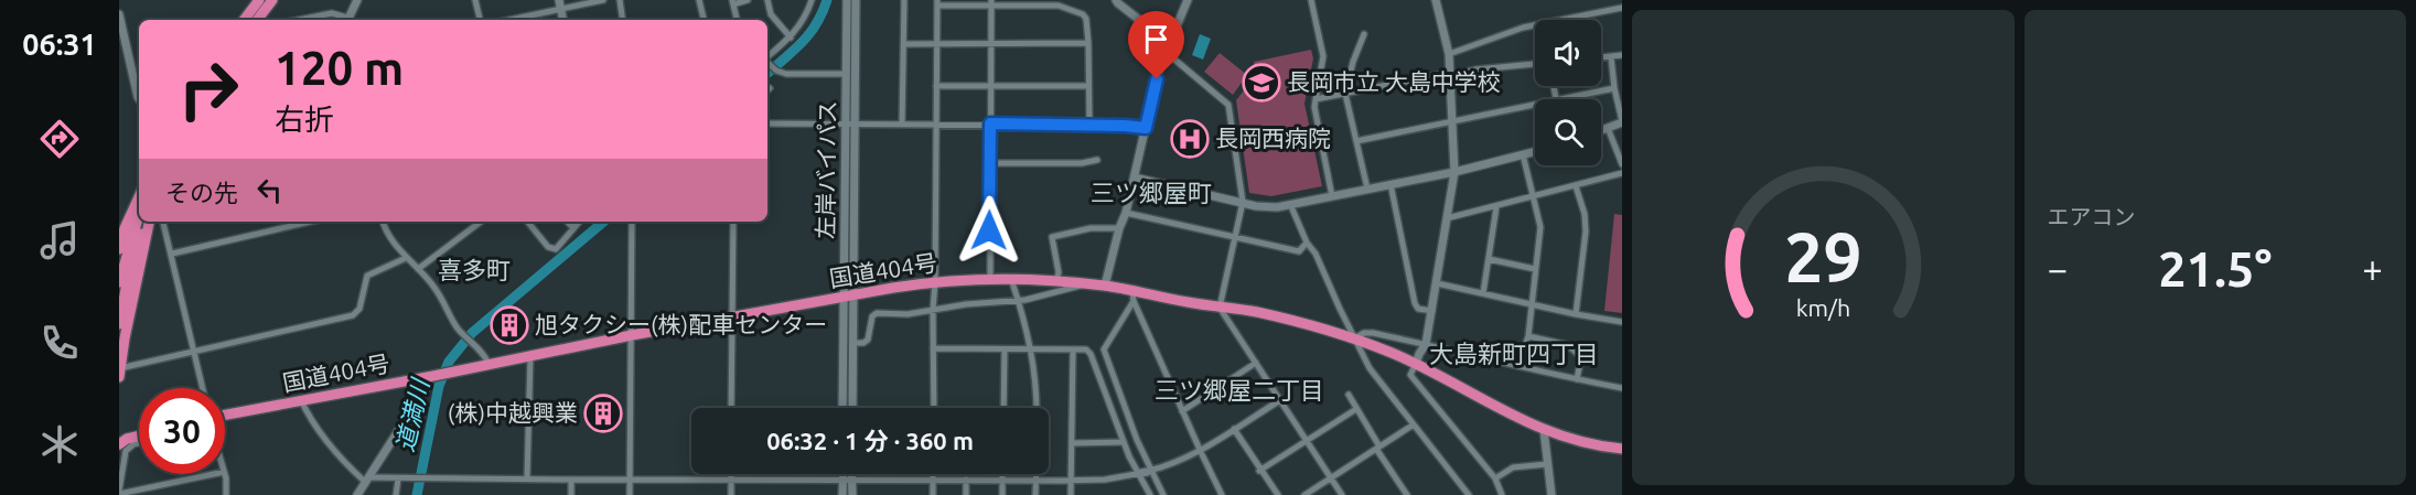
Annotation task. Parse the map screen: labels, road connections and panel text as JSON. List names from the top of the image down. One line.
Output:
{"streets":{"highway":["国道404号"],"street":["左岸バイパス"]},"crossings":[["左岸バイパス","国道404号"]],"districts":["三ツ郷屋町","喜多町","大島新町四丁目","三ツ郷屋二丁目"],"water":["道満川"],"places":{"school or university":["長岡市立 大島中学校"],"hospital":["長岡西病院"],"building":["旭タクシー(株)配車センター","(株)中越興業"]},"page":{"tabs":"06:31","tile":"エアコン","turn":["120 m","右折"],"then":"その先","heat":["−","21.5°","+"],"limit":"30","trip":"06:32 · 1 分 · 360 m","gauge":["29","km/h"]}}
